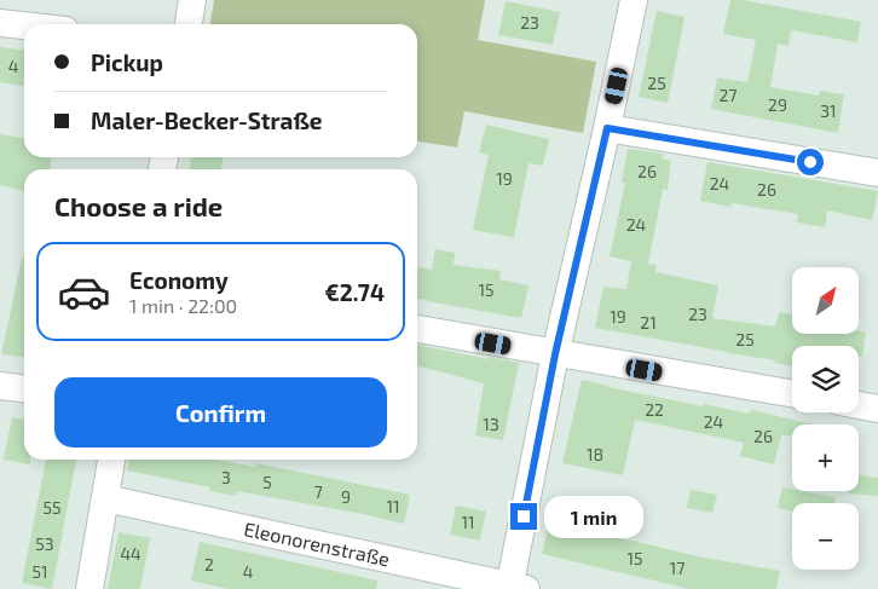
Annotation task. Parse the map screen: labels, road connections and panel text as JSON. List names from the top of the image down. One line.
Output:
{"streets":{"street":["Eleonorenstraße"]},"house_numbers":["23","4","25","27","29","31","26","19","24","26","24","15","23","19","21","25","22","24","13","26","18","3","5","7","9","11","55","11","53","44","15","2","17","51","4"],"north":"top right","page":{"banner":["Pickup","Maler-Becker-Straße"],"heading":"Choose a ride","list":[{"name":"Economy","note":"1 min · 22:00","value":"€2.74"}],"map_buttons":["+","−"],"buttons":"Confirm","bubble":"1 min"}}
